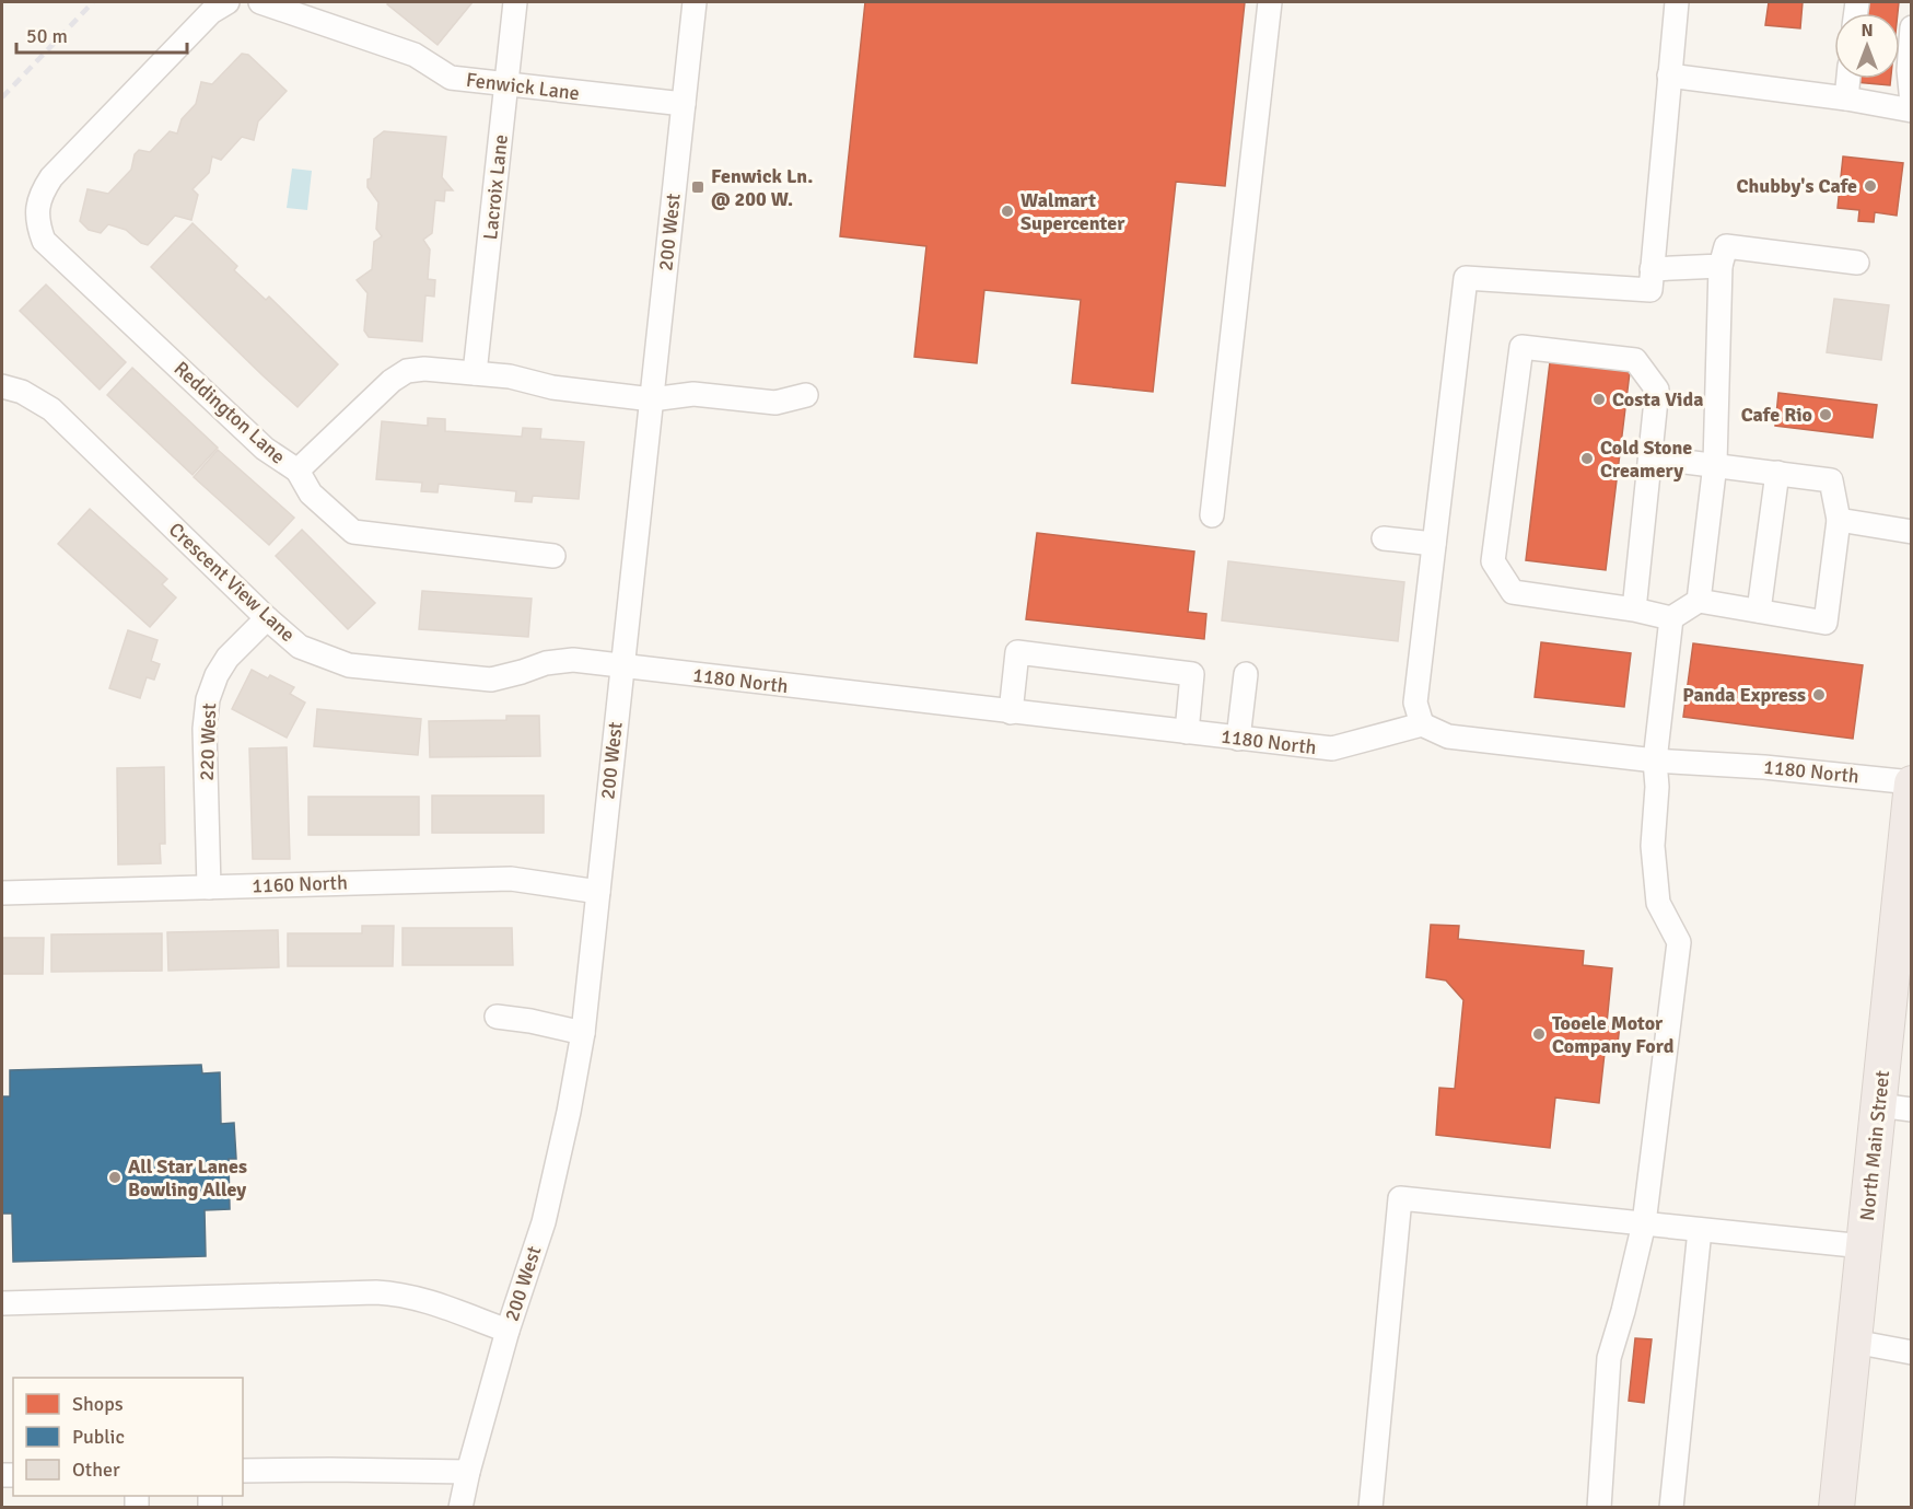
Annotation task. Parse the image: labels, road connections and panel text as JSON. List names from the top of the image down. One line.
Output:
{"streets":{"highway":["North Main Street"],"street":["Fenwick Lane","Lacroix Lane","200 West","Reddington Lane","Crescent View Lane","1180 North","220 West","1160 North"]},"crossings":[["Fenwick Lane","Lacroix Lane"],["Fenwick Lane","200 West"],["Lacroix Lane","Reddington Lane"],["200 West","Reddington Lane"],["200 West","Crescent View Lane"],["200 West","1180 North"],["200 West","1160 North"],["Crescent View Lane","1180 North"],["Crescent View Lane","220 West"],["1180 North","North Main Street"],["220 West","1160 North"]],"places":{"other":["Chubby's Cafe","Walmart Supercenter","Costa Vida","Cafe Rio","Cold Stone Creamery","Panda Express","Tooele Motor Company Ford","All Star Lanes Bowling Alley"],"transit":["Fenwick Ln. @ 200 W."]},"legend":["Shops","Public","Other"],"scale_bar":"50 m","north":"top"}
